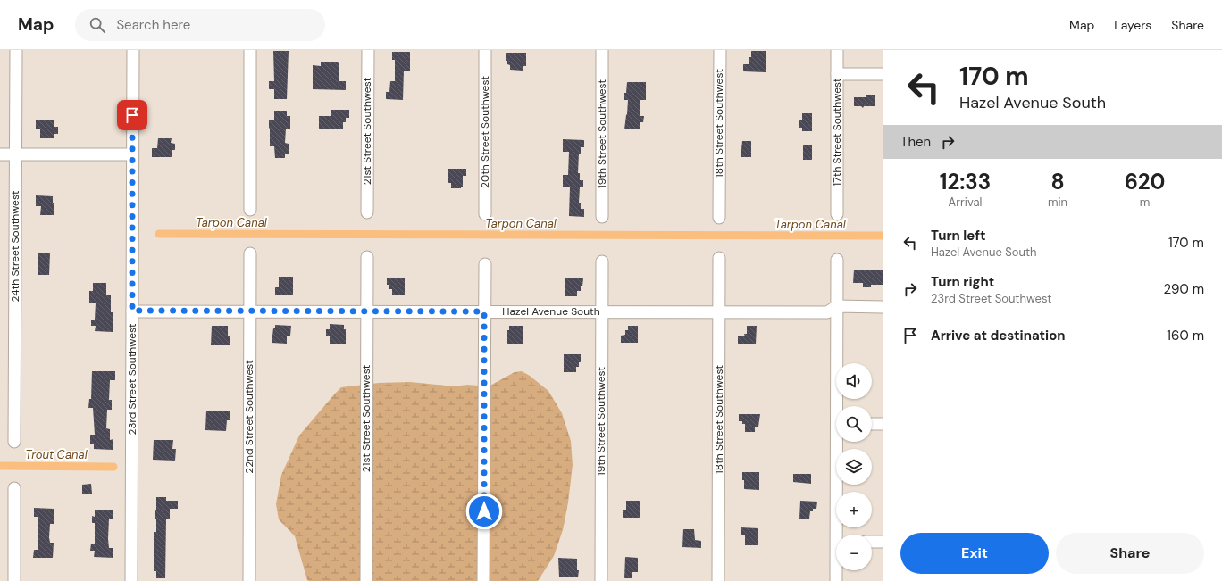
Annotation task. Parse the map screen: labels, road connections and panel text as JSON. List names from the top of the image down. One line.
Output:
{"streets":{"street":["18th Street Southwest","21st Street Southwest","20th Street Southwest","17th Street Southwest","19th Street Southwest","24th Street Southwest","Hazel Avenue South","23rd Street Southwest","22nd Street Southwest"]},"crossings":[["18th Street Southwest","Hazel Avenue South"],["21st Street Southwest","Hazel Avenue South"],["19th Street Southwest","Hazel Avenue South"],["Hazel Avenue South","23rd Street Southwest"],["Hazel Avenue South","22nd Street Southwest"]],"water":["Tarpon Canal","Trout Canal"],"page":{"header":"Map","search":"Search here","nav":["Map","Layers","Share"],"turn":["170 m","Hazel Avenue South"],"then":"Then","eta":["12:33","Arrival","8","min","620","m"],"list":[{"name":"Turn left","note":"Hazel Avenue South","value":"170 m"},{"name":"Turn right","note":"23rd Street Southwest","value":"290 m"},{"name":"Arrive at destination","value":"160 m"}],"map_buttons":["+","−"],"buttons":["Exit","Share"]}}
